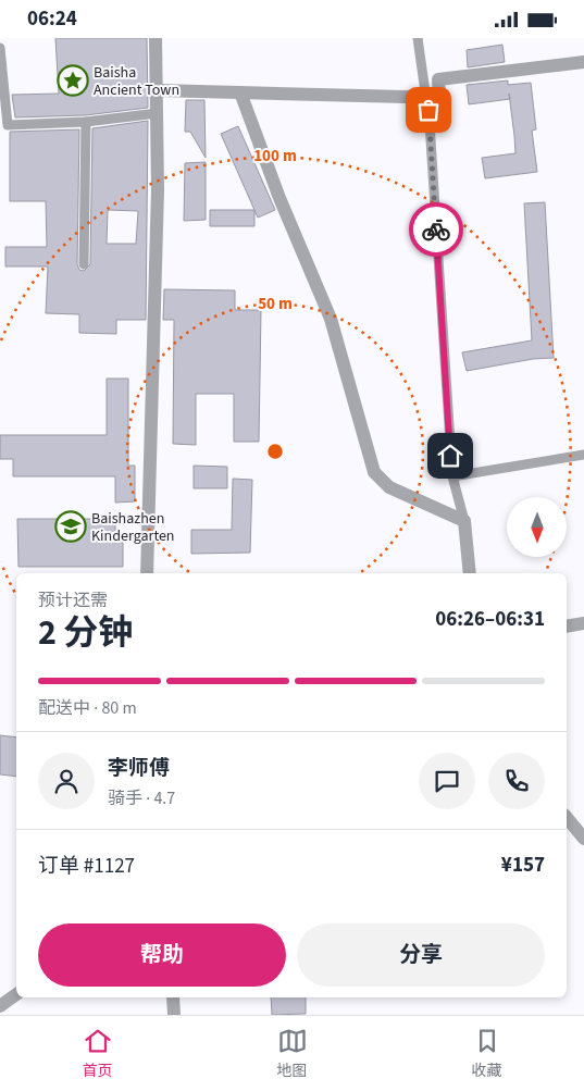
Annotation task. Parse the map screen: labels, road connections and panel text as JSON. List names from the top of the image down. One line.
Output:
{"places":{"place":["Baisha Ancient Town"],"school or university":["Baishazhen Kindergarten"]},"north":"bottom","page":{"status":"06:24","heading":["2 分钟","预计还需","06:26–06:31"],"panel":["李师傅","骑手 · 4.7","订单 #1127","¥157"],"bar":"配送中 · 80 m","buttons":["帮助","分享"],"tabs":["首页","地图","收藏"]},"rings":["100 m","50 m"]}
